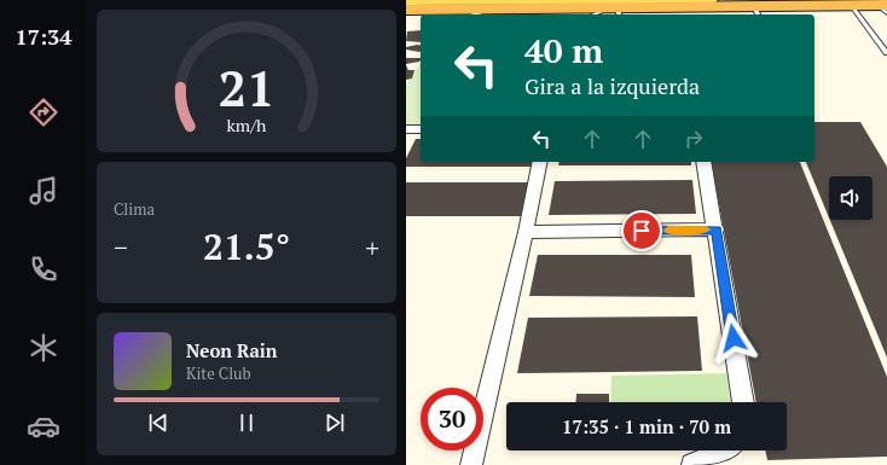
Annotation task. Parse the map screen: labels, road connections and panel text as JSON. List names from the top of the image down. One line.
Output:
{"page":{"tabs":"17:34","turn":["40 m","Gira a la izquierda"],"tile":"Clima","heat":["−","21.5°","+"],"song":["Neon Rain","Kite Club"],"limit":"30","trip":"17:35 · 1 min · 70 m","gauge":["21","km/h"]}}
